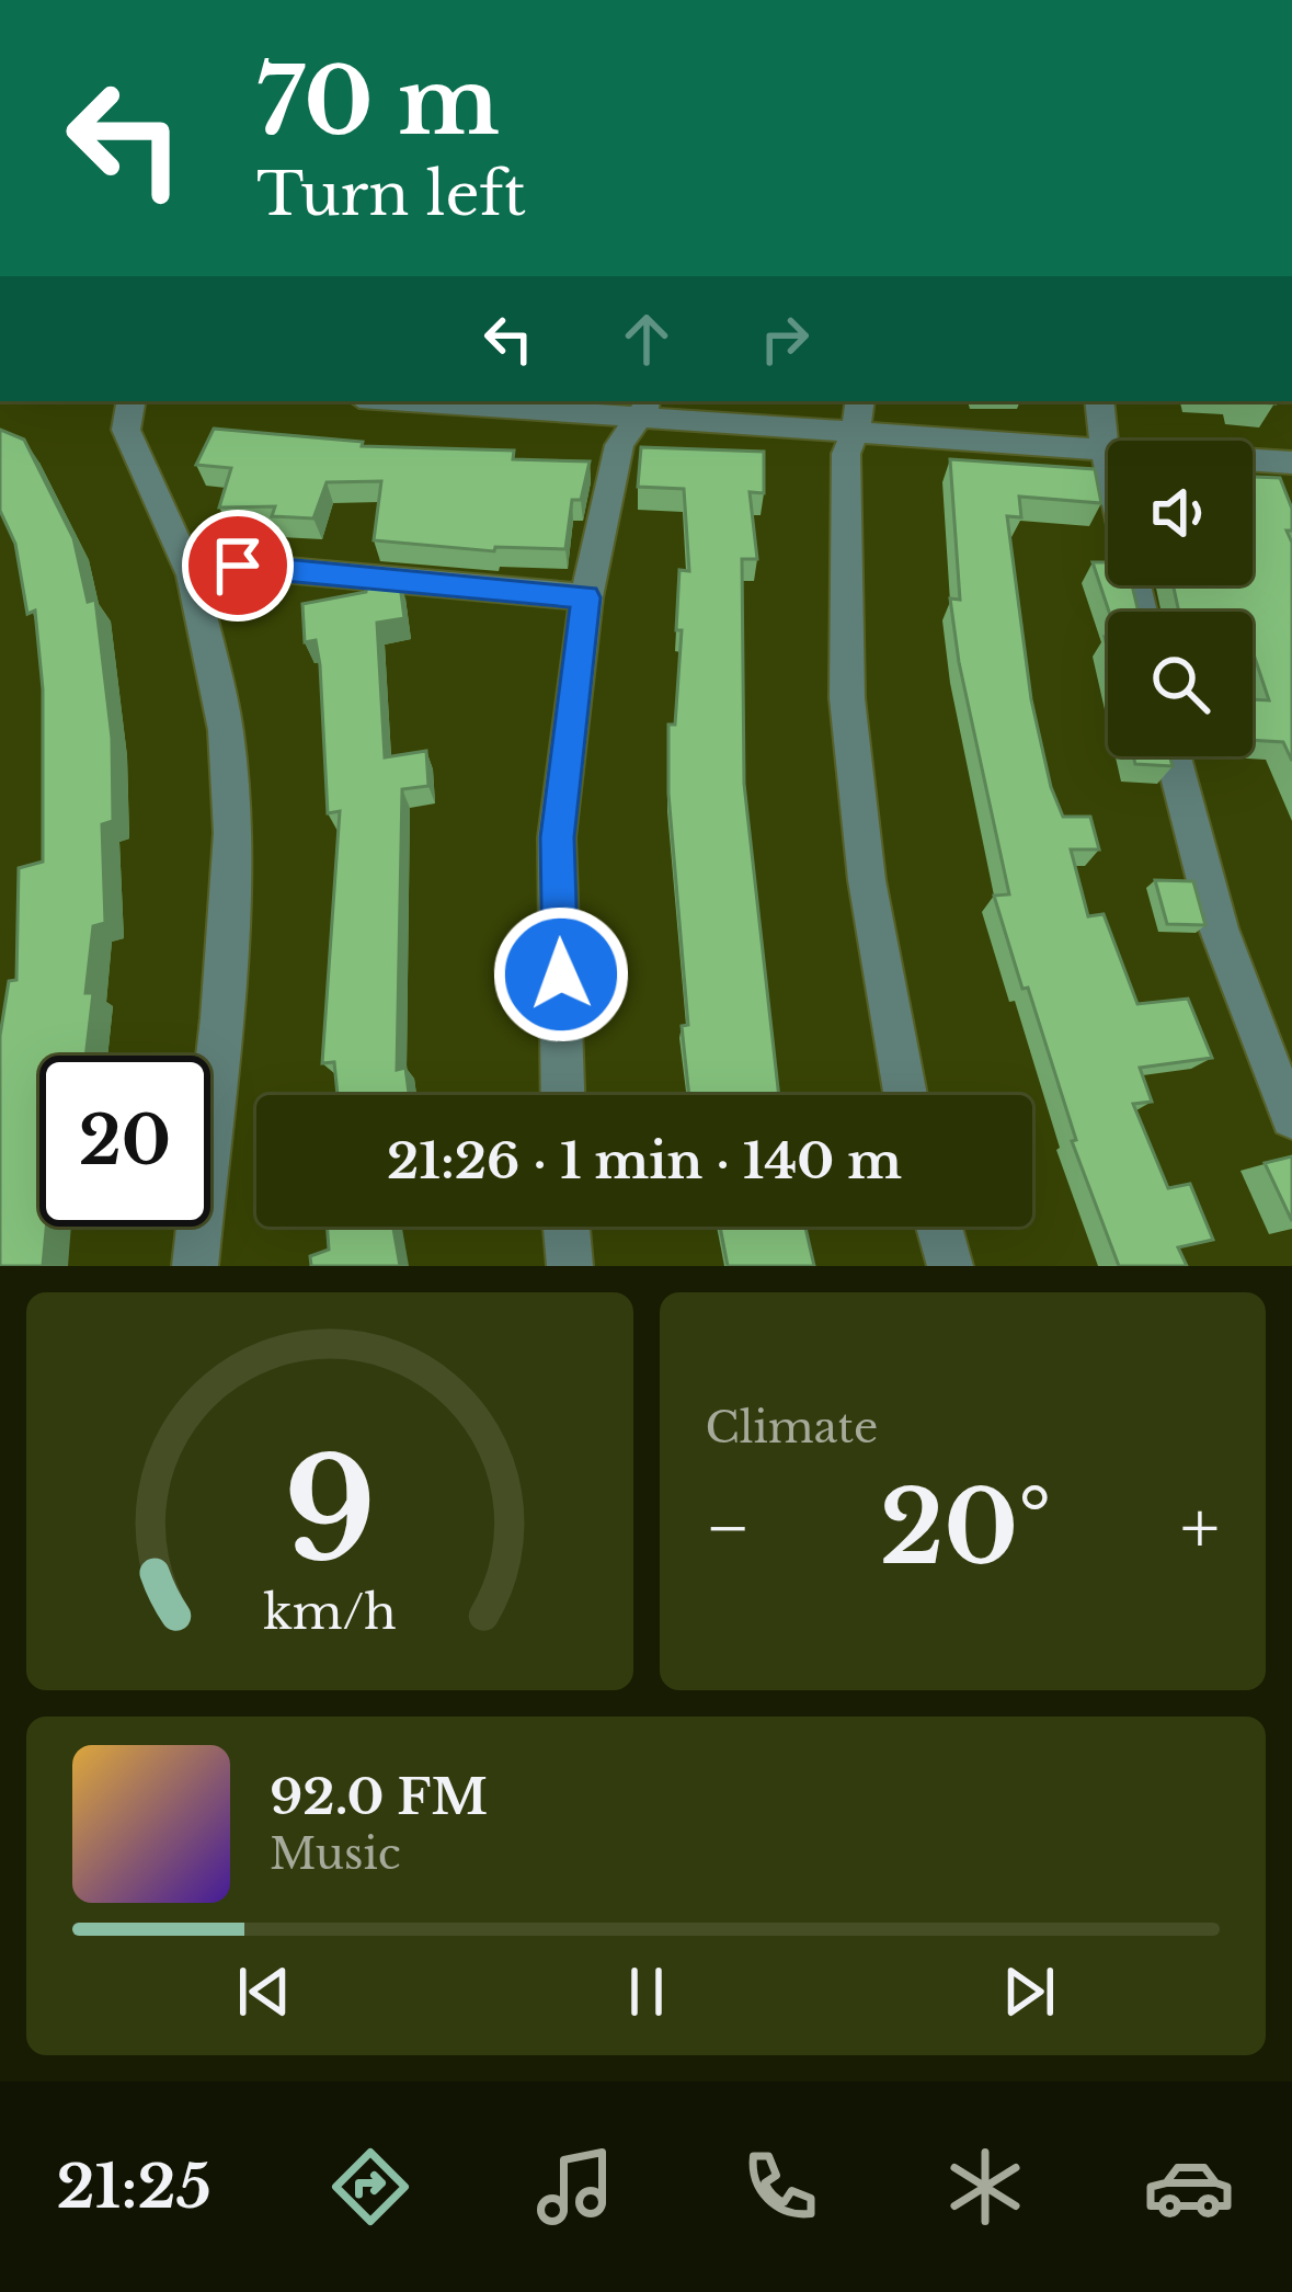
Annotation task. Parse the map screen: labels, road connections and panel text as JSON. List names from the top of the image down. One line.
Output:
{"page":{"turn":["70 m","Turn left"],"limit":"20","trip":"21:26 · 1 min · 140 m","tile":"Climate","heat":["−","20°","+"],"song":["92.0 FM","Music"],"tabs":"21:25","gauge":["9","km/h"]}}
